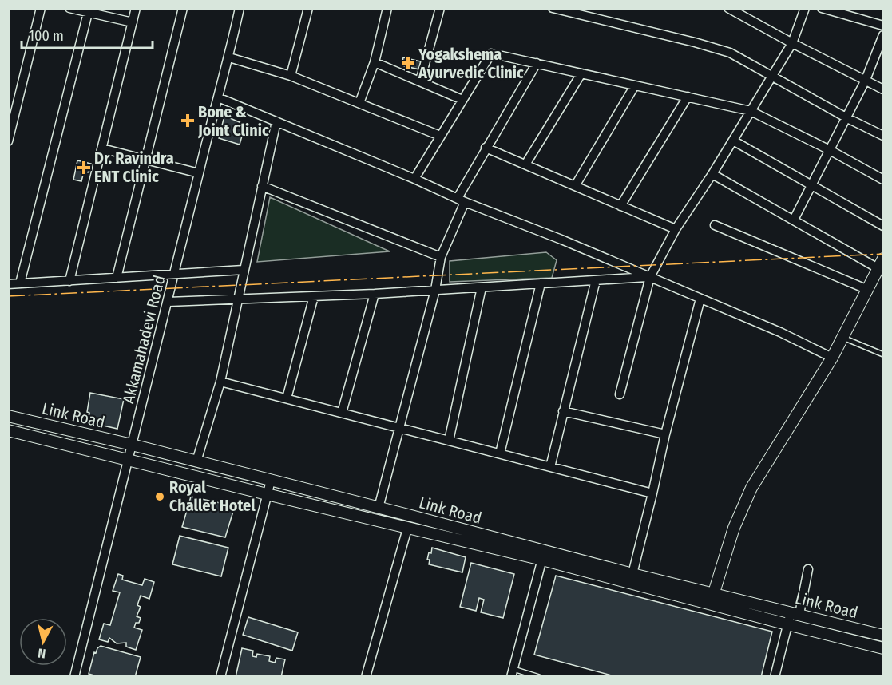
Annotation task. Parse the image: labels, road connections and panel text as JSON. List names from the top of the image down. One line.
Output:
{"streets":{"main road":["Link Road"],"street":["Akkamahadevi Road"]},"crossings":[["Akkamahadevi Road","Link Road"]],"places":{"health":["Yogakshema Ayurvedic Clinic","Bone & Joint Clinic","Dr. Ravindra ENT Clinic"],"other":["Royal Challet Hotel"]},"scale_bar":"100 m","north":"bottom"}
